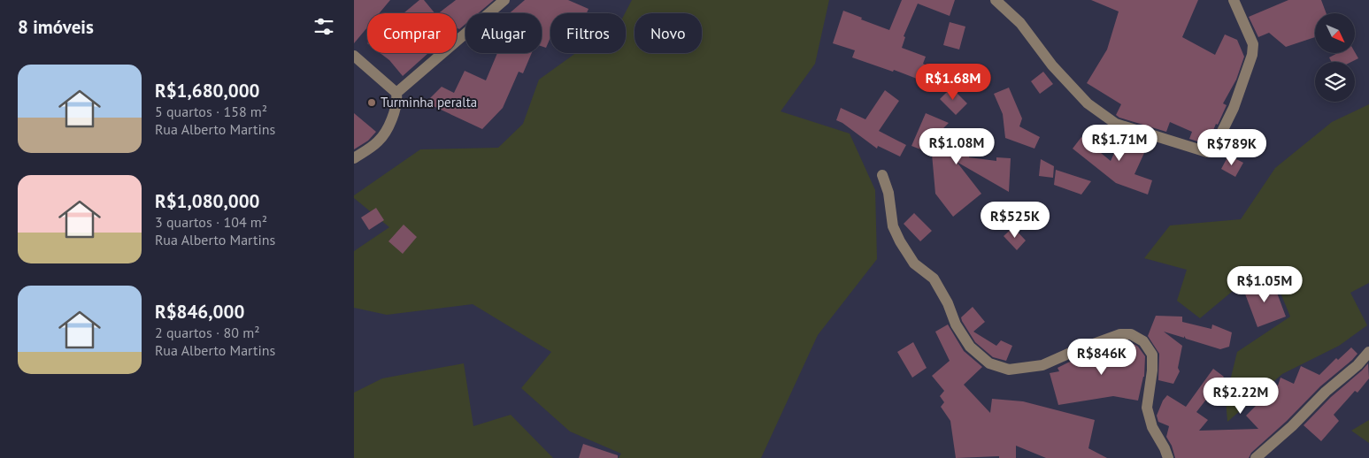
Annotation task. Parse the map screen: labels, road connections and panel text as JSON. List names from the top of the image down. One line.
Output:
{"places":["Turminha peralta"],"north":"bottom right","page":{"heading":"8 imóveis","chip":["Comprar","Alugar","Filtros","Novo"],"list":[{"name":"R$1,680,000","note":"5 quartos · 158 m² · Rua Alberto Martins"},{"name":"R$1,080,000","note":"3 quartos · 104 m² · Rua Alberto Martins"},{"name":"R$846,000","note":"2 quartos · 80 m² · Rua Alberto Martins"}],"price":["R$1.68M","R$1.71M","R$1.08M","R$789K","R$525K","R$1.05M","R$846K","R$2.22M"]}}
